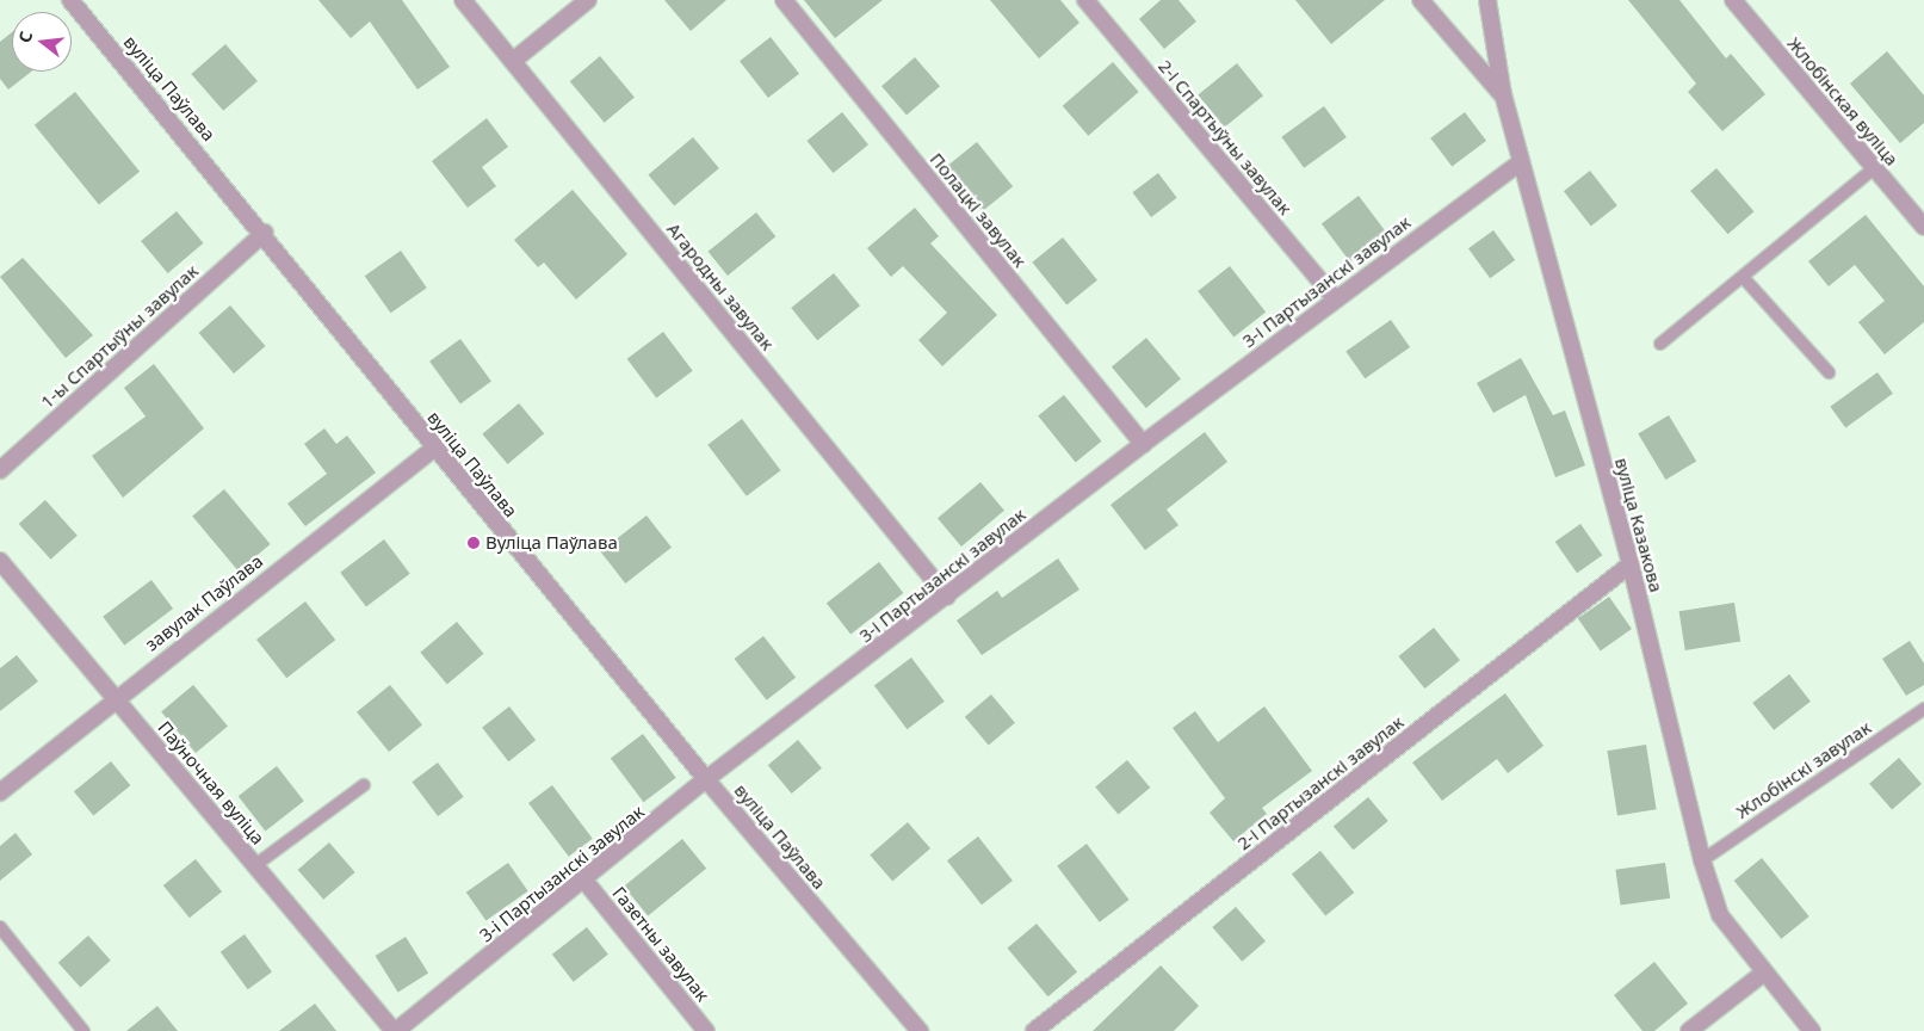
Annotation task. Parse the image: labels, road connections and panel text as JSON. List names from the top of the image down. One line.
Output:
{"streets":{"street":["вуліца Паўлава","Жлобінская вуліца","2-і Спартыўны завулак","Полацкі завулак","3-і Партызанскі завулак","Агародны завулак","1-ы Спартыўны завулак","вуліца Казакова","завулак Паўлава","Паўночная вуліца","2-і Партызанскі завулак","Газетны завулак"],"lane":["Жлобінскі завулак"]},"crossings":[["вуліца Паўлава","3-і Партызанскі завулак"],["вуліца Паўлава","1-ы Спартыўны завулак"],["вуліца Паўлава","завулак Паўлава"],["2-і Спартыўны завулак","3-і Партызанскі завулак"],["Полацкі завулак","3-і Партызанскі завулак"],["3-і Партызанскі завулак","Агародны завулак"],["3-і Партызанскі завулак","вуліца Казакова"],["3-і Партызанскі завулак","Паўночная вуліца"],["3-і Партызанскі завулак","Газетны завулак"],["вуліца Казакова","Жлобінскі завулак"],["вуліца Казакова","2-і Партызанскі завулак"],["завулак Паўлава","Паўночная вуліца"]],"places":["Вуліца Паўлава"],"north":"left"}
